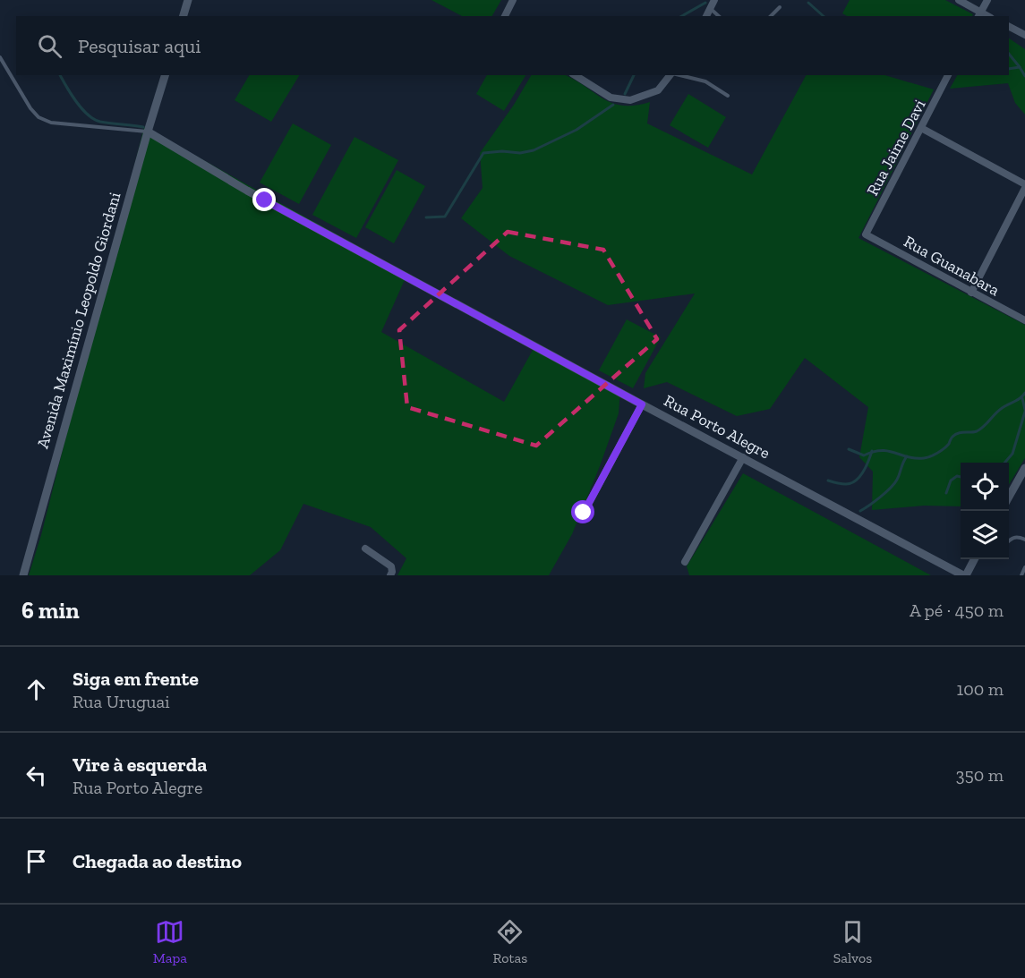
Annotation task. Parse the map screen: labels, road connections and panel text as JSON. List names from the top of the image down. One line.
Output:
{"streets":{"street":["Rua Jaime Davi","Rua Guanabara","Avenida Maximínio Leopoldo Giordani","Rua Porto Alegre"]},"crossings":[["Rua Jaime Davi","Rua Guanabara"],["Avenida Maximínio Leopoldo Giordani","Rua Porto Alegre"]],"page":{"search":"Pesquisar aqui","heading":["6 min","A pé · 450 m"],"list":[["Siga em frente","Rua Uruguai","100 m"],["Vire à esquerda","Rua Porto Alegre","350 m"],"Chegada ao destino"],"nav":["Mapa","Rotas","Salvos"]}}
